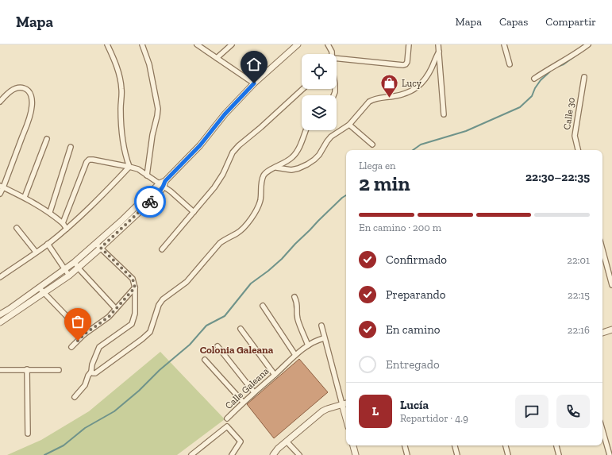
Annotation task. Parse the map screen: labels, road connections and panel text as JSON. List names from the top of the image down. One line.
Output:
{"streets":{"street":["Calle 30","Calle Galeana"]},"districts":["Colonia Galeana"],"places":{"shop":["Lucy"]},"page":{"header":"Mapa","nav":["Mapa","Capas","Compartir"],"heading":["2 min","Llega en","22:30–22:35"],"panel":["Lucía","Repartidor · 4.9"],"bar":"En camino · 200 m","list":[["Confirmado","22:01"],["Preparando","22:15"],["En camino","22:16"],"Entregado"],"round":"L"}}
